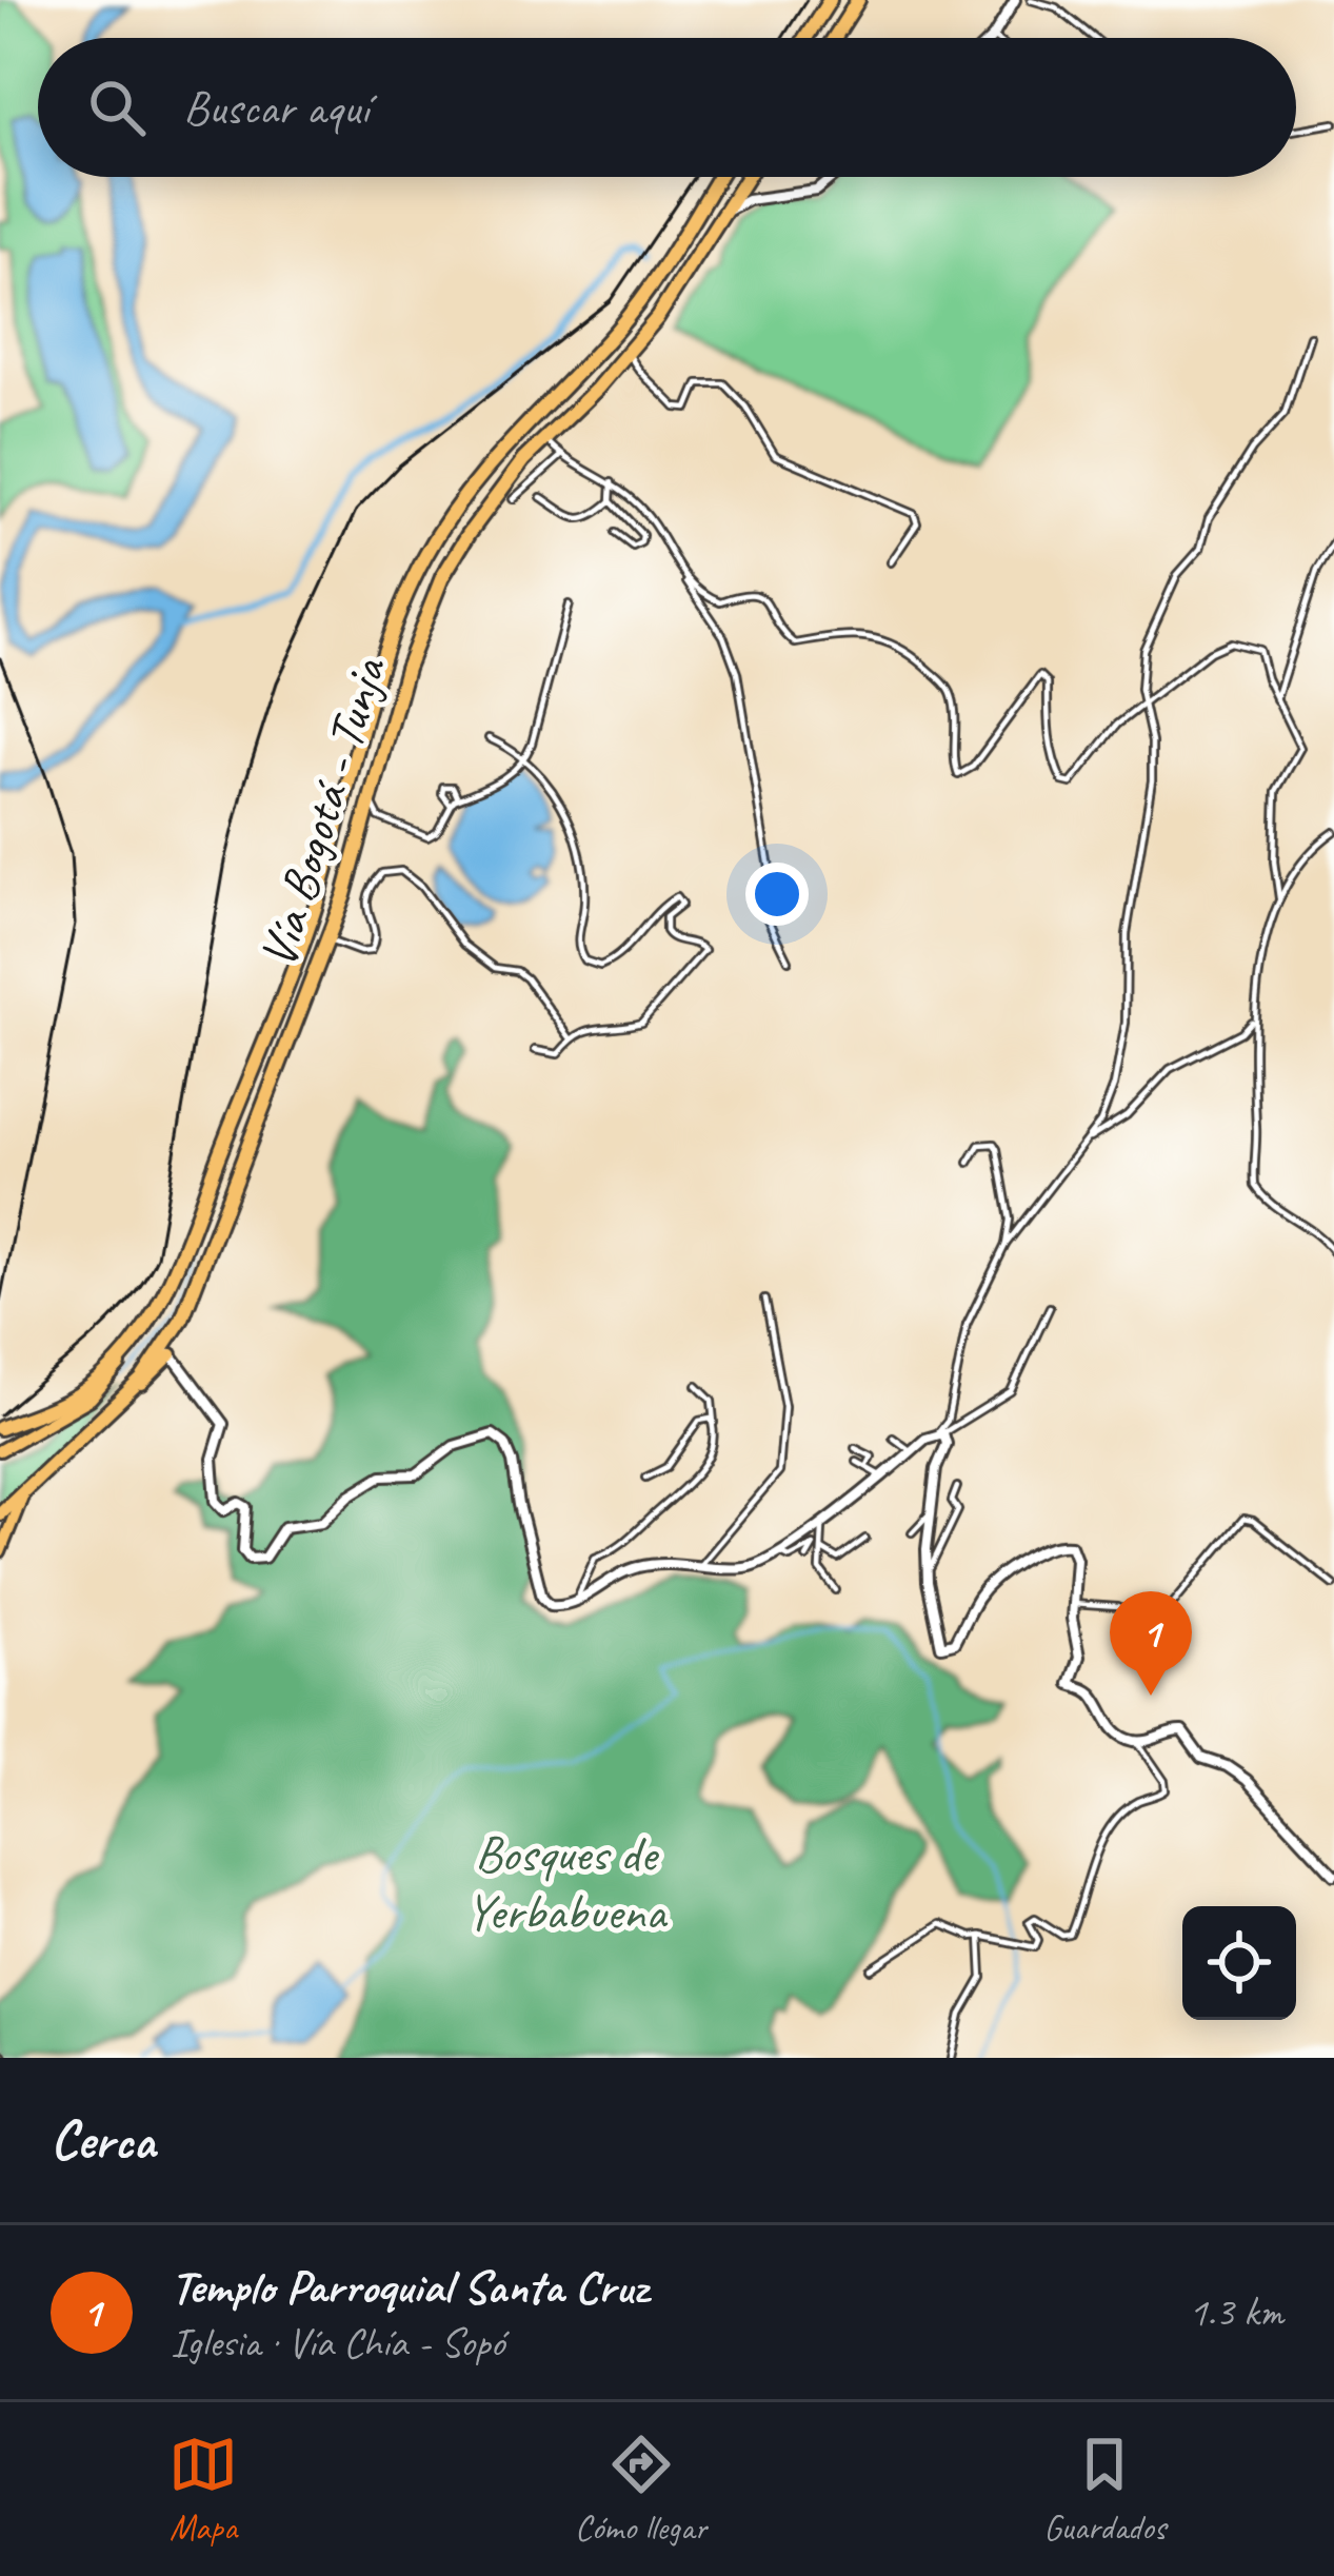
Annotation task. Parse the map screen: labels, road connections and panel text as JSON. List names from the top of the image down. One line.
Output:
{"streets":{"highway":["Vía Bogotá - Tunja"]},"parks":["Bosques de Yerbabuena"],"page":{"search":"Buscar aquí","pins":"1","heading":"Cerca","list":[{"mark":"1","name":"Templo Parroquial Santa Cruz","note":"Iglesia · Vía Chía - Sopó","value":"1.3 km"}],"nav":["Mapa","Cómo llegar","Guardados"]}}
